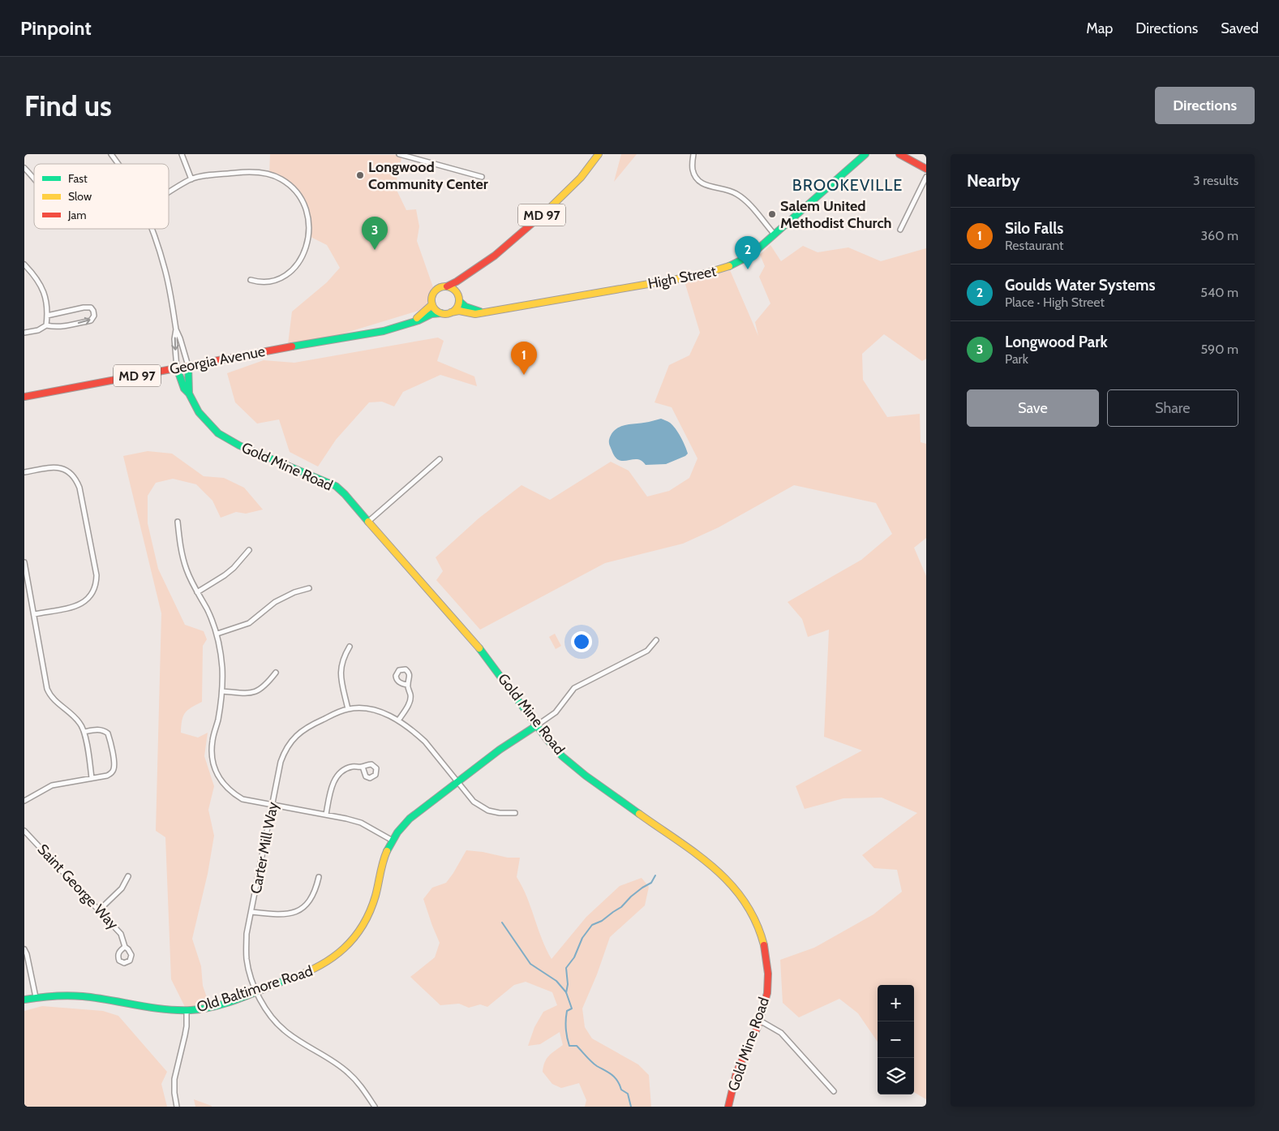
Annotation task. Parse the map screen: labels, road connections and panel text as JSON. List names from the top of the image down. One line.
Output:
{"streets":{"street":["MD 97","High Street","Georgia Avenue","Gold Mine Road","Carter Mill Way","Saint George Way","Old Baltimore Road"]},"crossings":[["MD 97","High Street"],["MD 97","Georgia Avenue"],["High Street","Georgia Avenue"],["Georgia Avenue","Gold Mine Road"],["Gold Mine Road","Old Baltimore Road"],["Carter Mill Way","Old Baltimore Road"]],"districts":["BROOKEVILLE"],"places":["Longwood Community Center","Salem United Methodist Church"],"legend":["Fast","Slow","Jam"],"page":{"header":"Pinpoint","nav":["Map","Directions","Saved"],"buttons":["Directions",["Save","Share"]],"title":"Find us","heading":["Nearby","3 results"],"list":[{"mark":"1","name":"Silo Falls","note":"Restaurant","value":"360 m"},{"mark":"2","name":"Goulds Water Systems","note":"Place · High Street","value":"540 m"},{"mark":"3","name":"Longwood Park","note":"Park","value":"590 m"}],"pins":["3","2","1"],"map_buttons":["+","−"]}}
